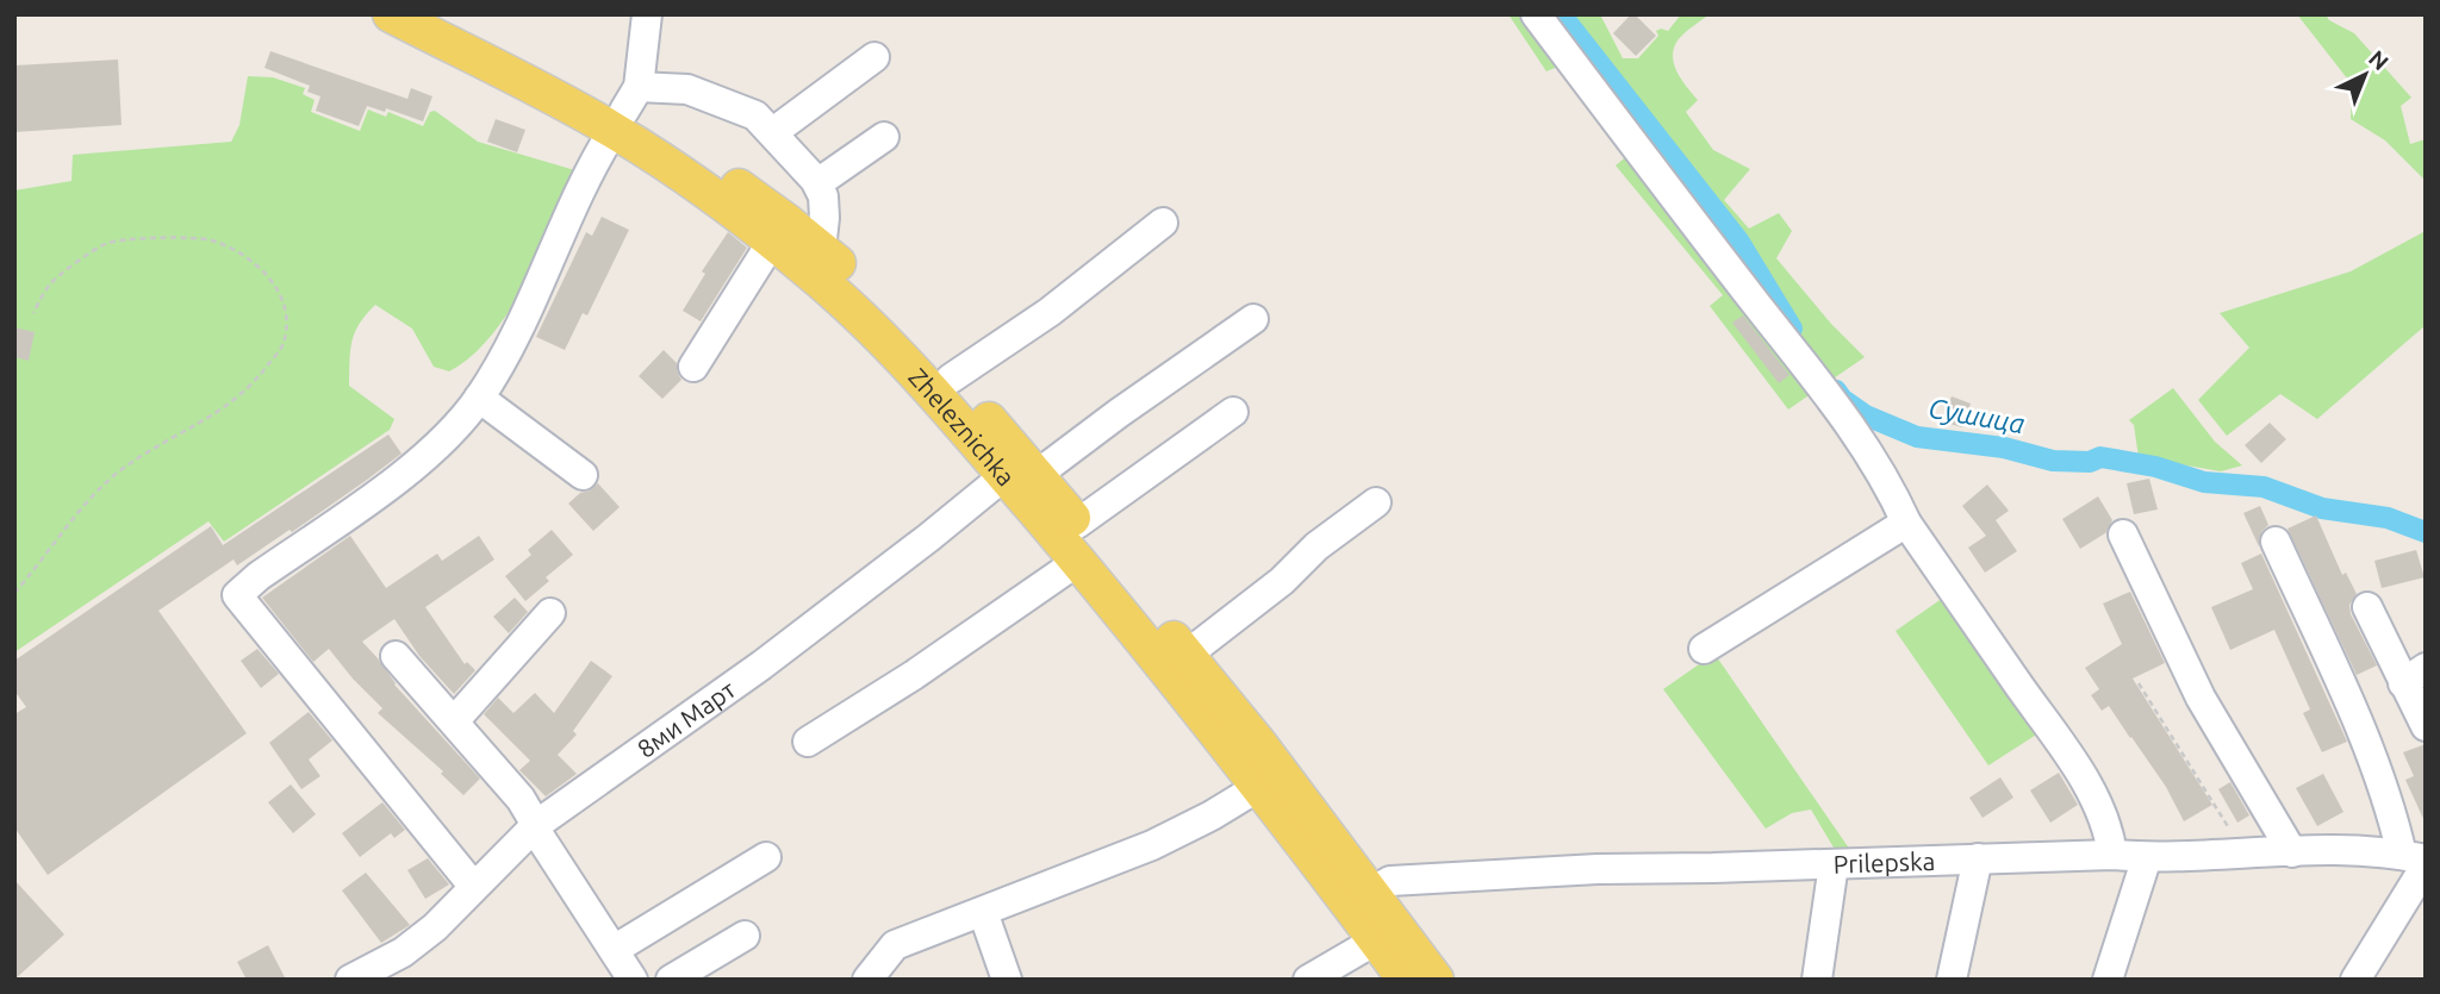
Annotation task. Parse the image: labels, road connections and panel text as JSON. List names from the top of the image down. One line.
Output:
{"streets":{"main road":["Zheleznichka"],"street":["8ми Март","Prilepska"]},"crossings":[["Zheleznichka","8ми Март"],["Zheleznichka","Prilepska"]],"water":["Сушица"],"north":"top right"}
